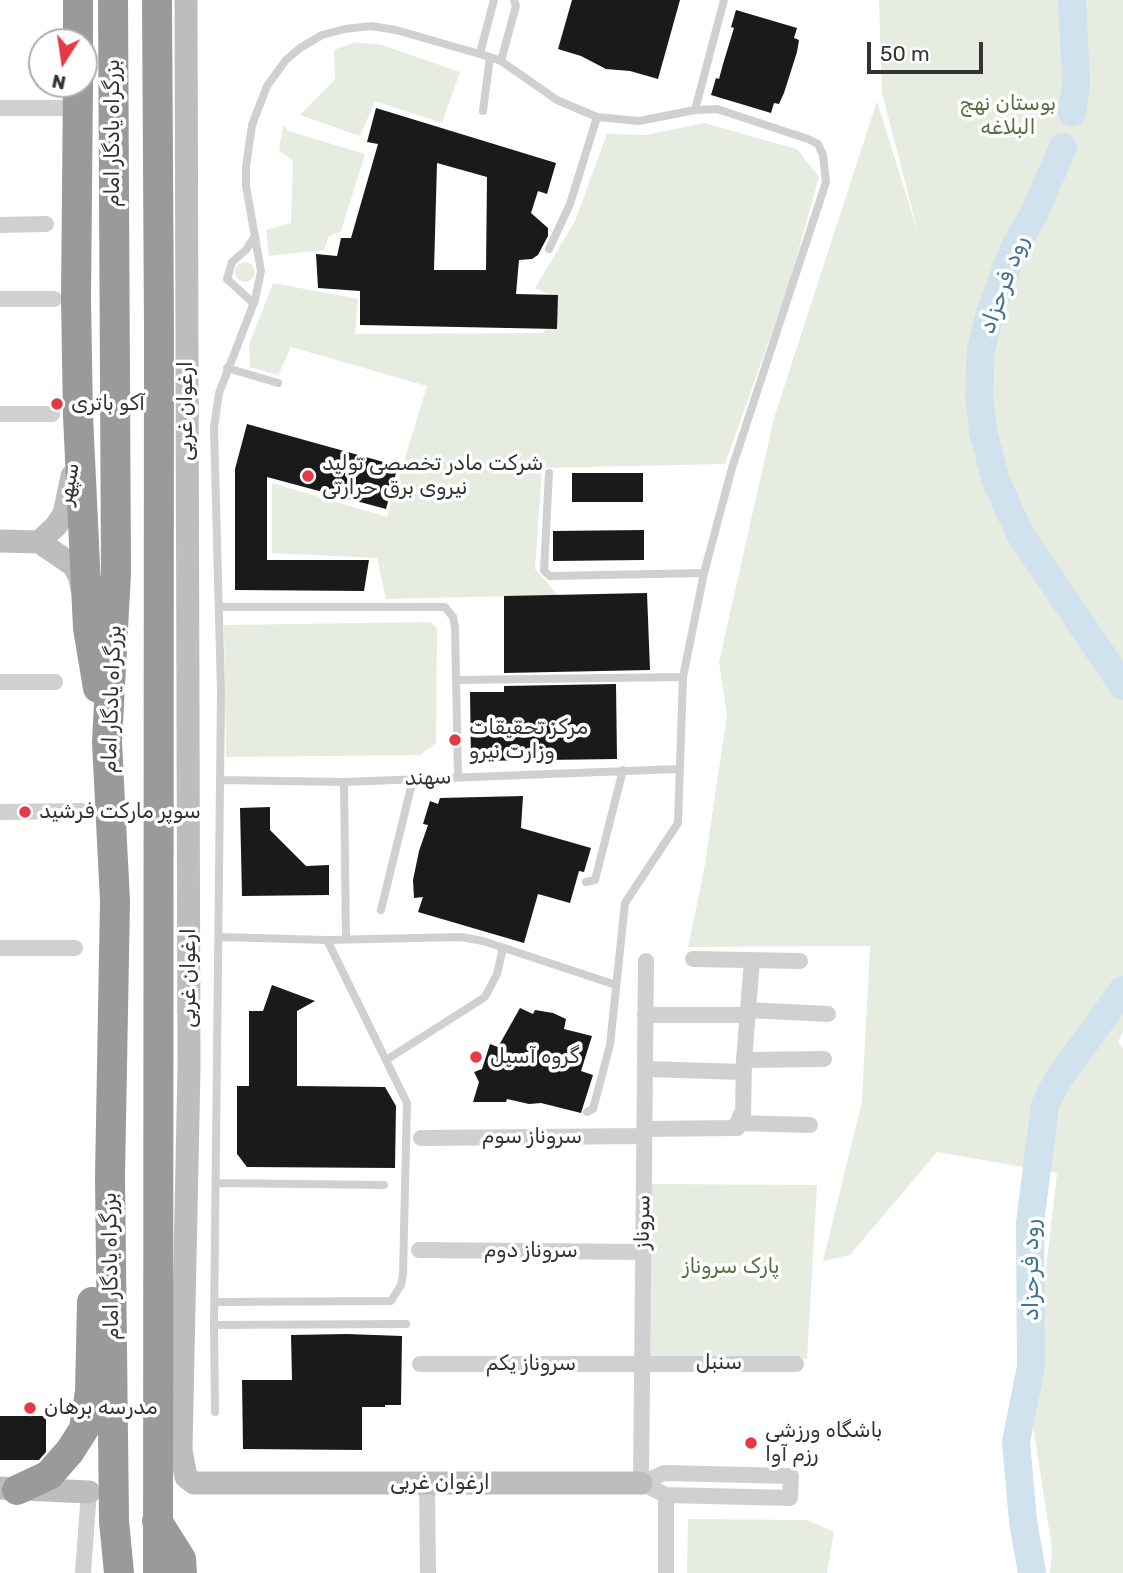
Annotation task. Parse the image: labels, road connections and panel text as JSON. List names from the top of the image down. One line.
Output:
{"streets":{"highway":["بزرگراه یادگار امام"],"street":["ارغوان غربی","سپهر","سروناز سوم","سروناز","سروناز دوم","سنبل","سروناز یکم"],"lane":["سهند"]},"crossings":[["ارغوان غربی","سروناز"],["سروناز سوم","سروناز"],["سروناز","سروناز دوم"],["سروناز","سنبل"],["سروناز","سروناز یکم"],["سنبل","سروناز یکم"]],"water":["رود فرحزاد"],"parks":["بوستان نهج البلاغه","پارک سروناز"],"places":["آکو باتری","شرکت مادر تخصصی تولید نیروی برق حرارتی","مرکز تحقیقات وزارت نیرو","سوپر مارکت فرشید","گروه آسیل","مدرسه برهان","باشگاه ورزشی رزم آوا"],"scale_bar":"50 m","north":"bottom"}
